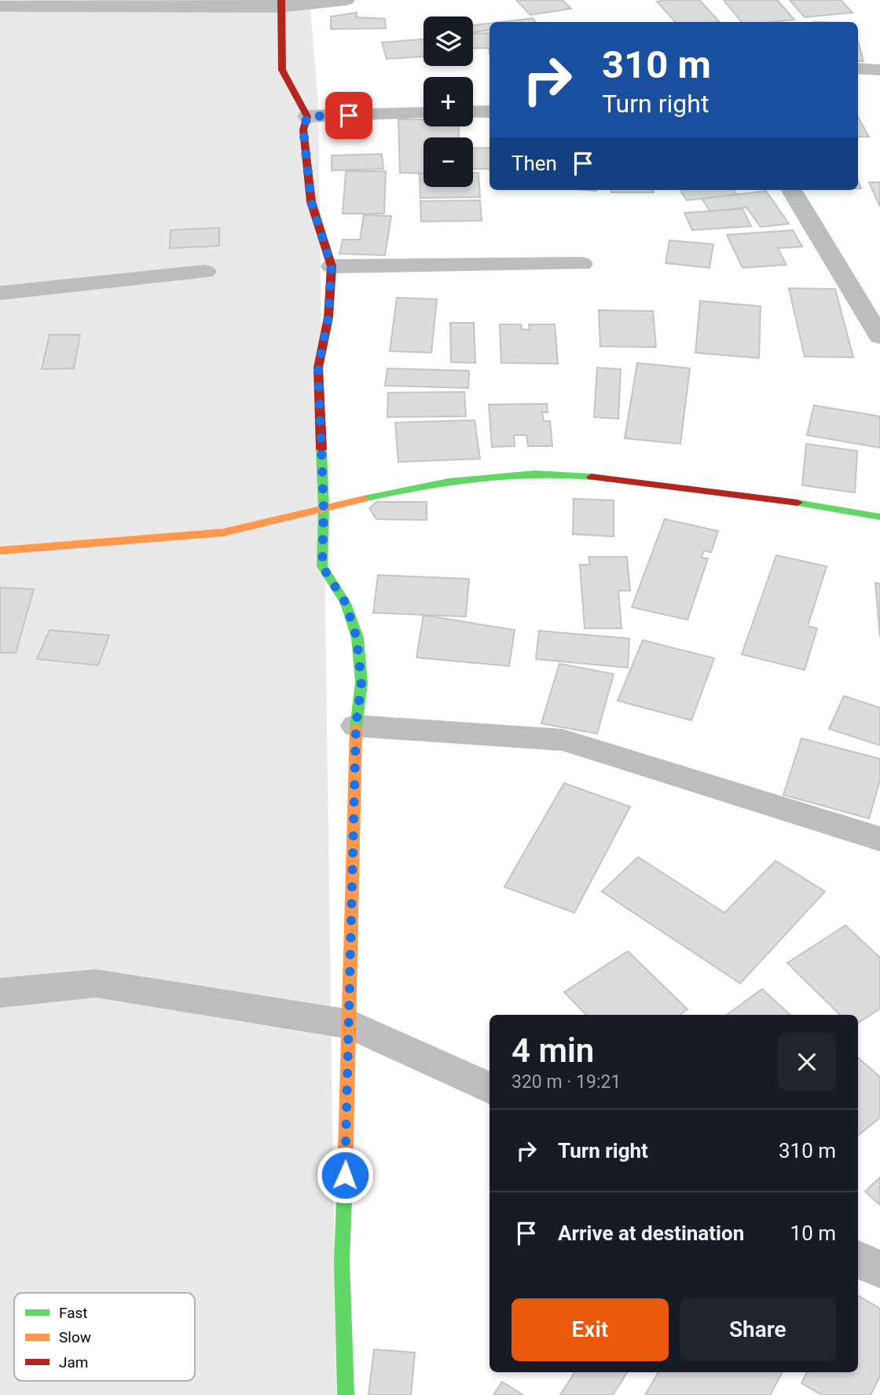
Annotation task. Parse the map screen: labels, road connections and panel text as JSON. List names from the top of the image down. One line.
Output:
{"legend":["Fast","Slow","Jam"],"page":{"map_buttons":["+","−"],"turn":["310 m","Turn right"],"then":"Then","heading":["4 min","320 m · 19:21"],"list":[{"name":"Turn right","value":"310 m"},{"name":"Arrive at destination","value":"10 m"}],"buttons":["Exit","Share"]}}
